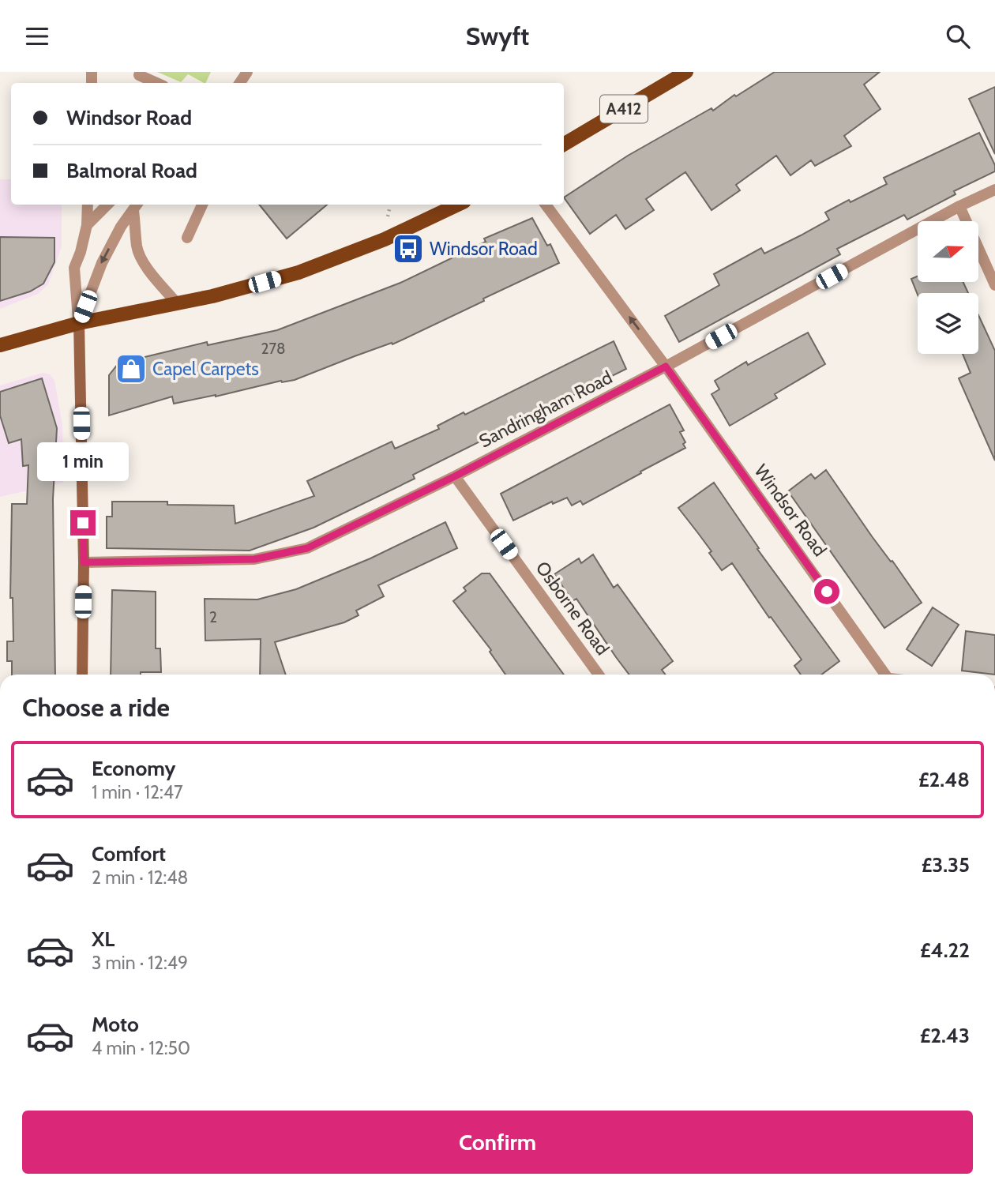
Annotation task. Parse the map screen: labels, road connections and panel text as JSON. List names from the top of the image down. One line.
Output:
{"streets":{"main road":["A412"],"street":["Sandringham Road","Windsor Road","Osborne Road"]},"crossings":[["Sandringham Road","Windsor Road"],["Sandringham Road","Osborne Road"]],"places":{"bus stop":["Windsor Road"],"shop":["Capel Carpets"]},"house_numbers":["278","2"],"north":"right","page":{"header":"Swyft","banner":["Windsor Road","Balmoral Road"],"bubble":"1 min","heading":"Choose a ride","list":[{"name":"Economy","note":"1 min · 12:47","value":"£2.48"},{"name":"Comfort","note":"2 min · 12:48","value":"£3.35"},{"name":"XL","note":"3 min · 12:49","value":"£4.22"},{"name":"Moto","note":"4 min · 12:50","value":"£2.43"}],"buttons":"Confirm"}}
